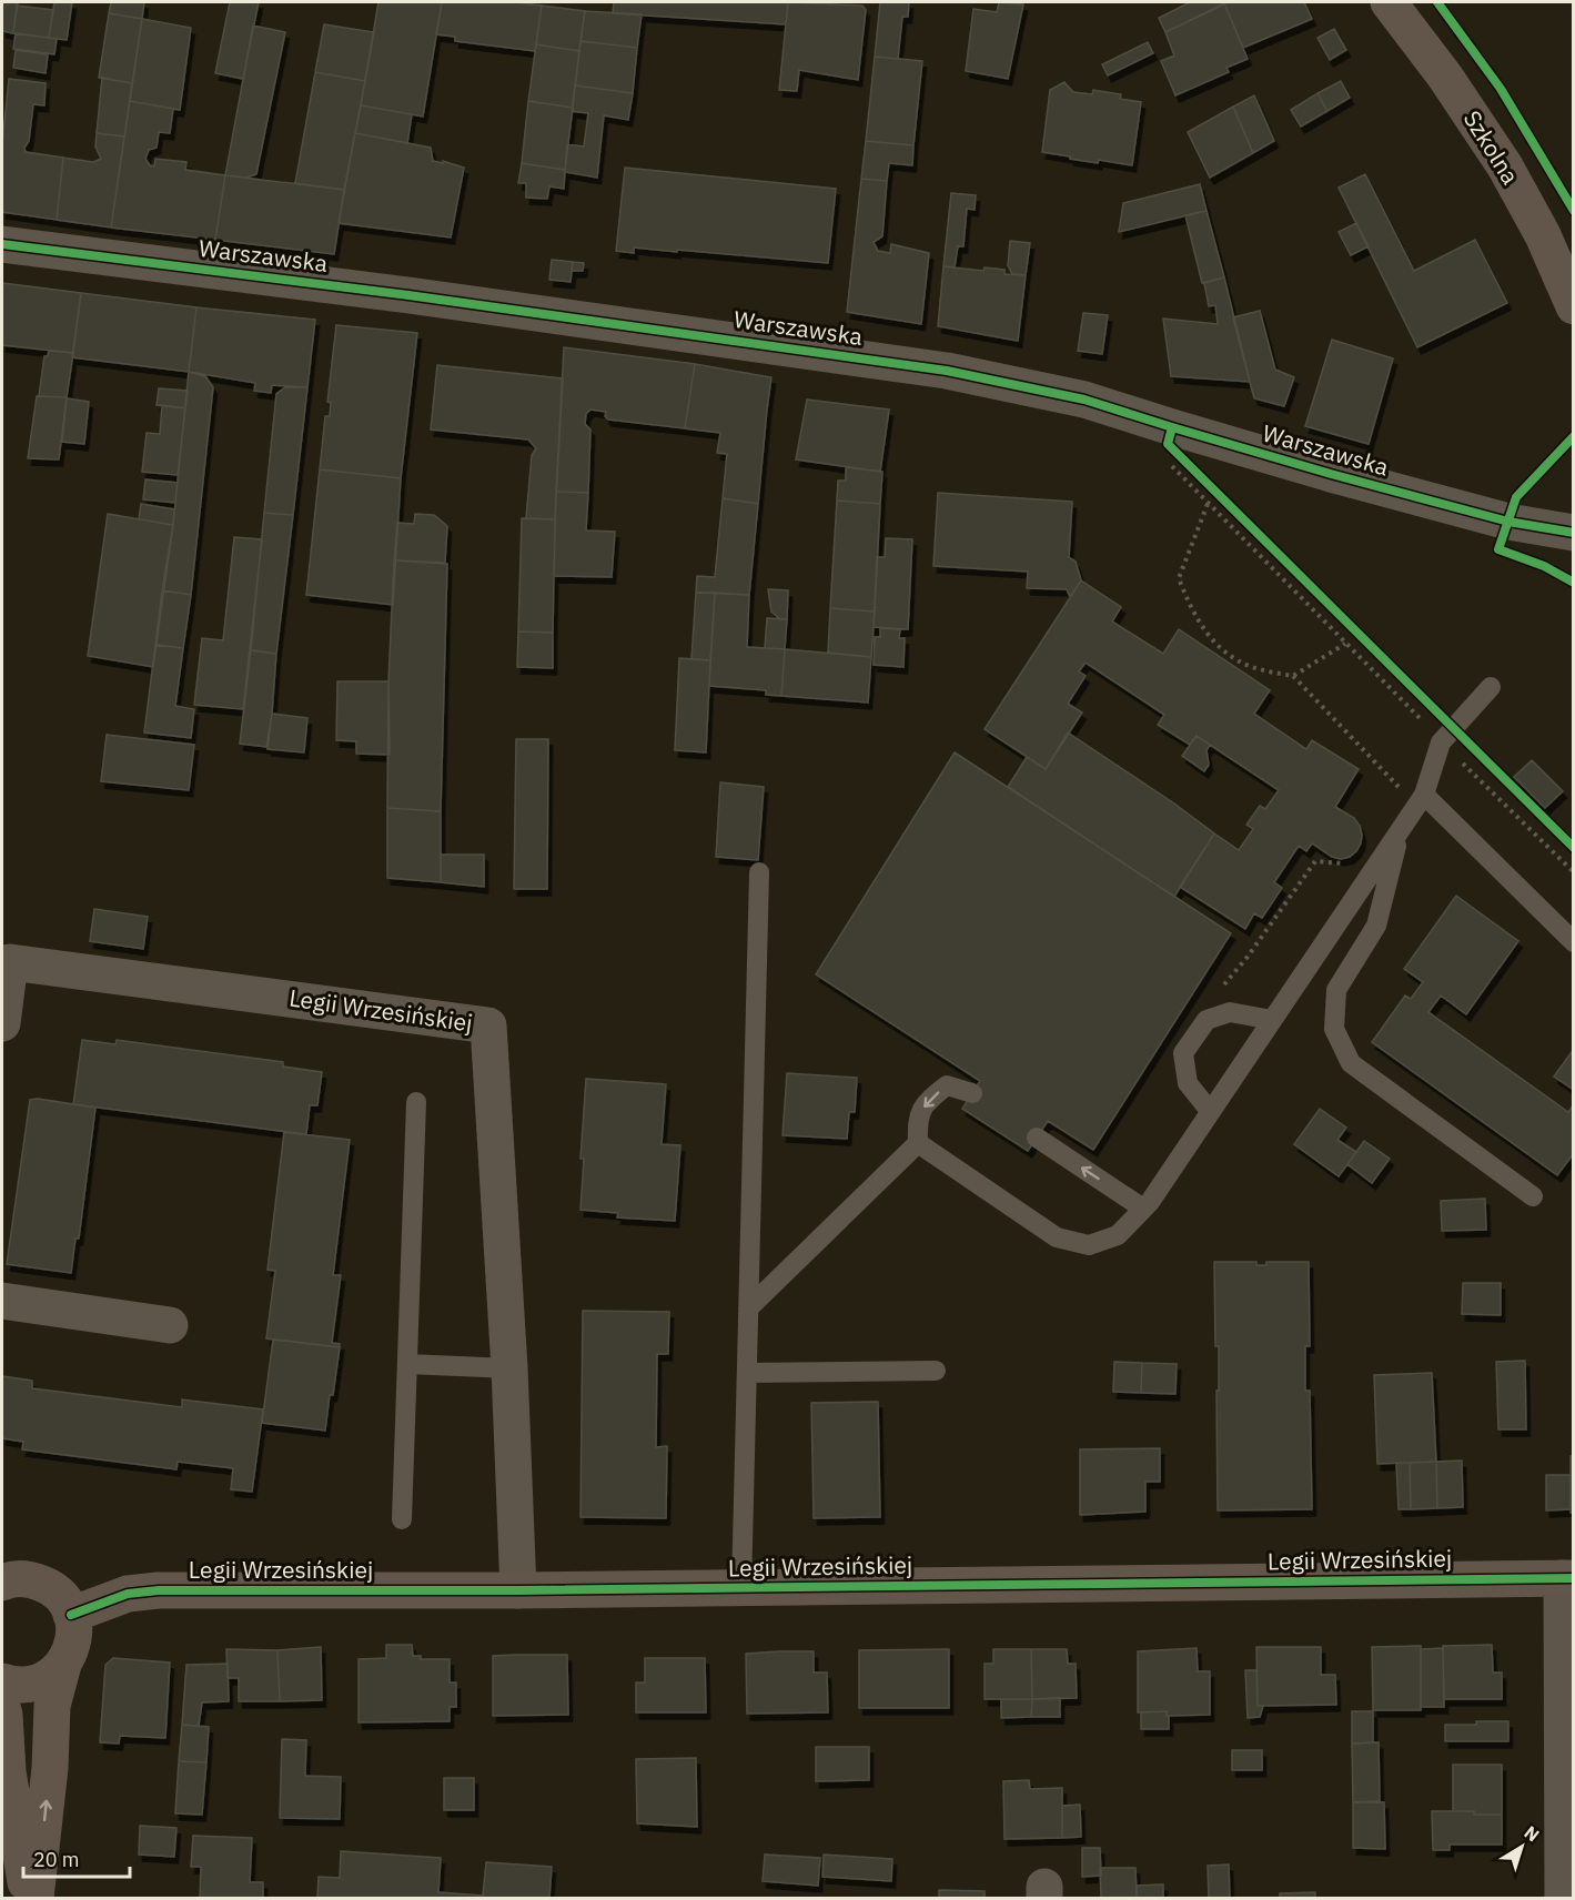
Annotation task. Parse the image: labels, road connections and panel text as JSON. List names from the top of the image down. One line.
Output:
{"streets":{"street":["Szkolna","Warszawska","Legii Wrzesińskiej"]},"scale_bar":"20 m","north":"top right"}
